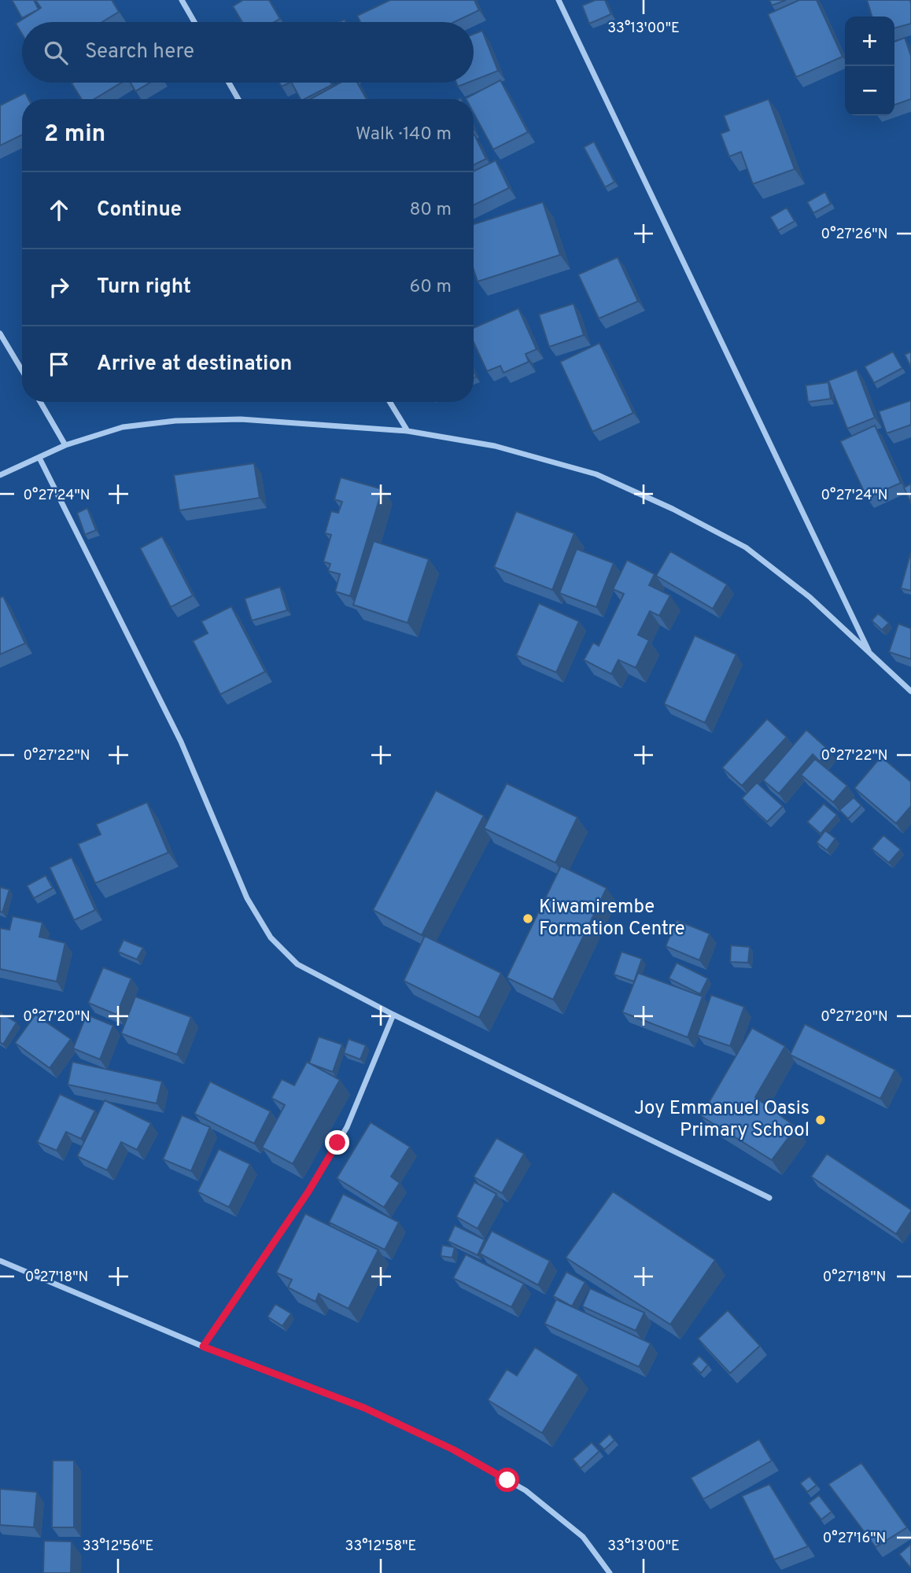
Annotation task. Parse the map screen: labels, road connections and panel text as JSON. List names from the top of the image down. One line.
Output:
{"places":["Kiwamirembe Formation Centre","Joy Emmanuel Oasis Primary School"],"page":{"map_buttons":["+","−"],"search":"Search here","heading":["2 min","Walk · 140 m"],"list":[["Continue","80 m"],["Turn right","60 m"],"Arrive at destination"]},"coordinates":["33°13'00\"E","0°27'26\"N","0°27'24\"N","0°27'22\"N","0°27'20\"N","0°27'18\"N","0°27'16\"N","33°12'56\"E","33°12'58\"E"]}
